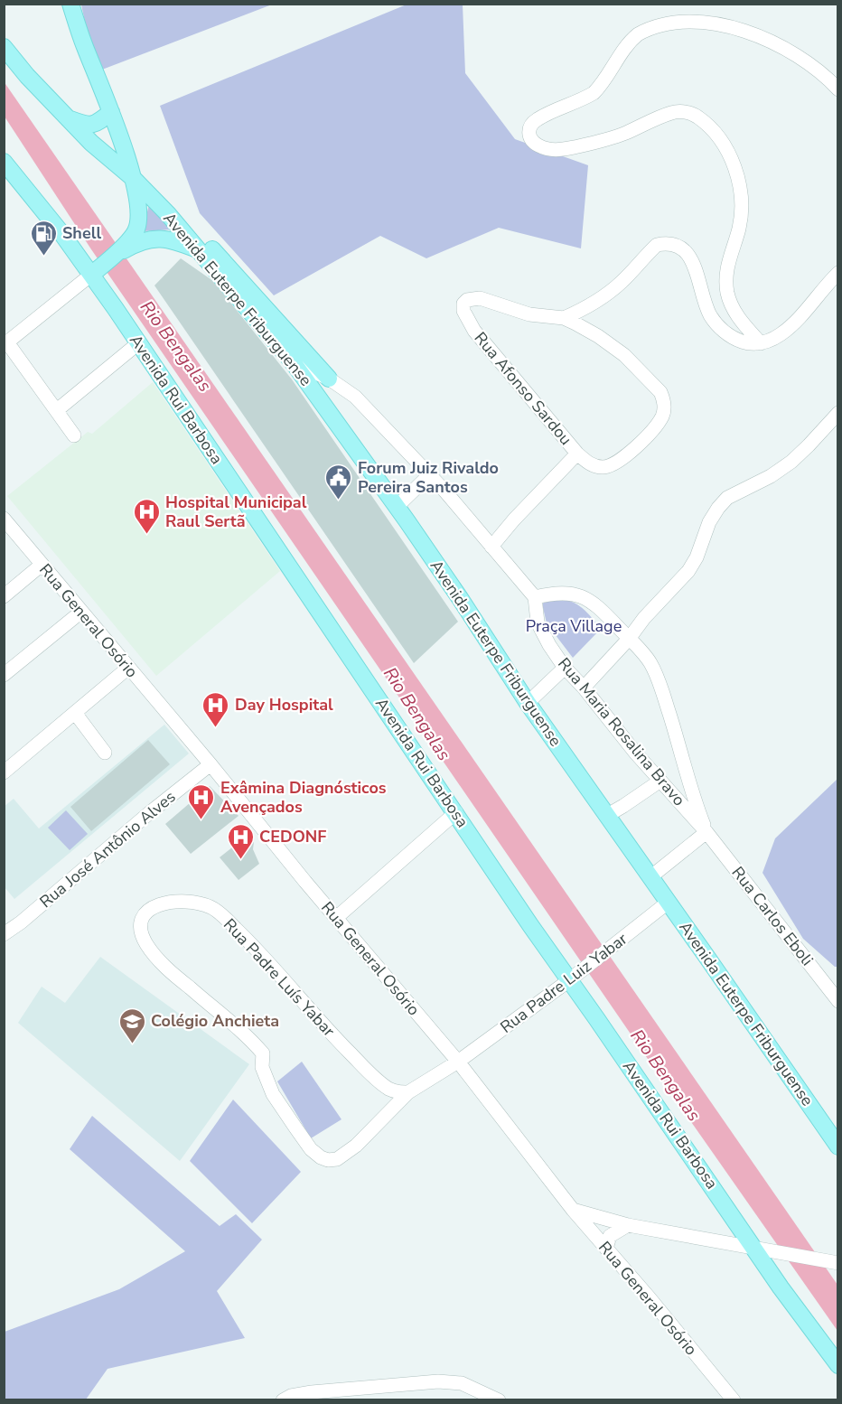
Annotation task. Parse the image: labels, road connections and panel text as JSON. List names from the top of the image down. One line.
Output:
{"streets":{"main road":["Avenida Euterpe Friburguense","Avenida Rui Barbosa"],"street":["Rua Afonso Sardou","Rua General Osório","Rua Maria Rosalina Bravo","Rua José Antônio Alves","Rua Carlos Eboli","Rua Padre Luís Yabar","Rua Padre Luiz Yabar"]},"crossings":[["Avenida Euterpe Friburguense","Rua Padre Luiz Yabar"],["Avenida Rui Barbosa","Rua Padre Luiz Yabar"],["Rua General Osório","Rua José Antônio Alves"],["Rua General Osório","Rua Padre Luís Yabar"],["Rua General Osório","Rua Padre Luiz Yabar"],["Rua Maria Rosalina Bravo","Rua Carlos Eboli"],["Rua Padre Luís Yabar","Rua Padre Luiz Yabar"]],"water":["Rio Bengalas"],"parks":["Praça Village"],"places":{"fuel station":["Shell"],"public building":["Forum Juiz Rivaldo Pereira Santos"],"hospital":["Hospital Municipal Raul Sertã","Day Hospital","Exâmina Diagnósticos Avençados","CEDONF"],"school or university":["Colégio Anchieta"]}}
